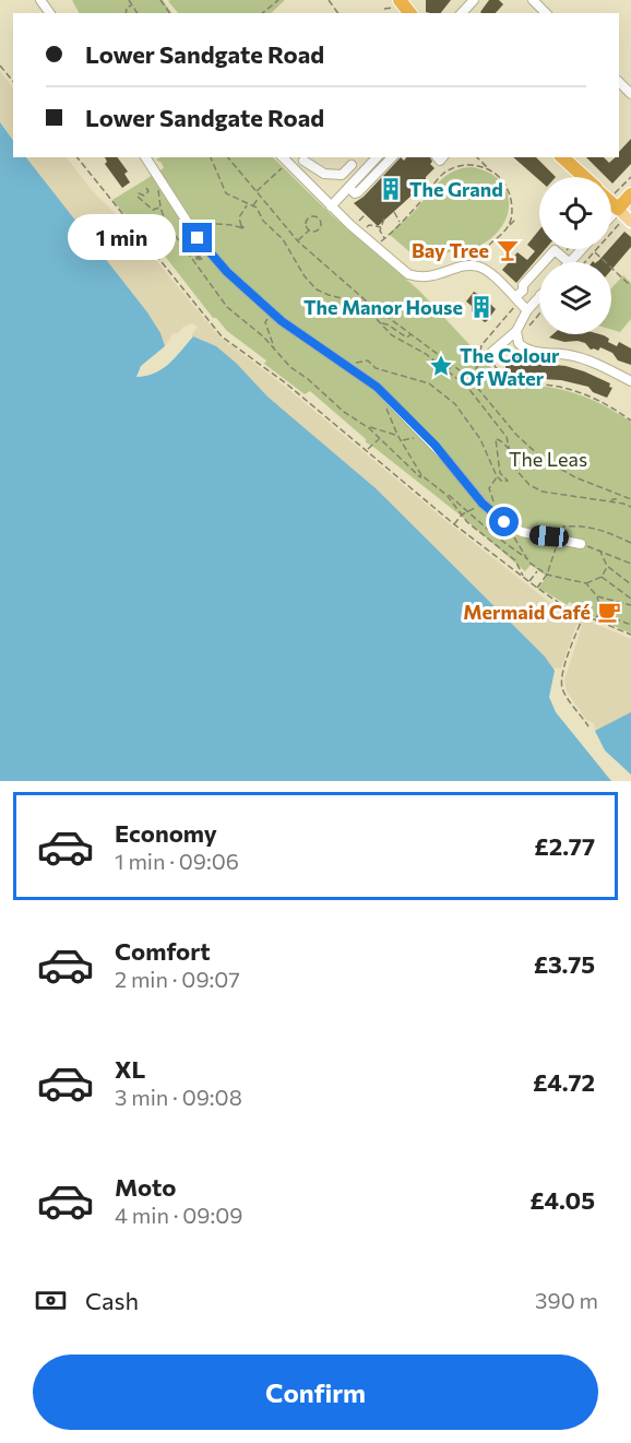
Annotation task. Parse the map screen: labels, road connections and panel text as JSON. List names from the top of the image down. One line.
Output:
{"parks":["The Leas"],"places":{"building":["The Grand","The Manor House"],"bar":["Bay Tree"],"place":["The Colour Of Water"],"cafe":["Mermaid Café"]},"page":{"banner":["Lower Sandgate Road","Lower Sandgate Road"],"bubble":"1 min","list":[{"name":"Economy","note":"1 min · 09:06","value":"£2.77"},{"name":"Comfort","note":"2 min · 09:07","value":"£3.75"},{"name":"XL","note":"3 min · 09:08","value":"£4.72"},{"name":"Moto","note":"4 min · 09:09","value":"£4.05"}],"pay":["Cash","390 m"],"buttons":"Confirm"}}
